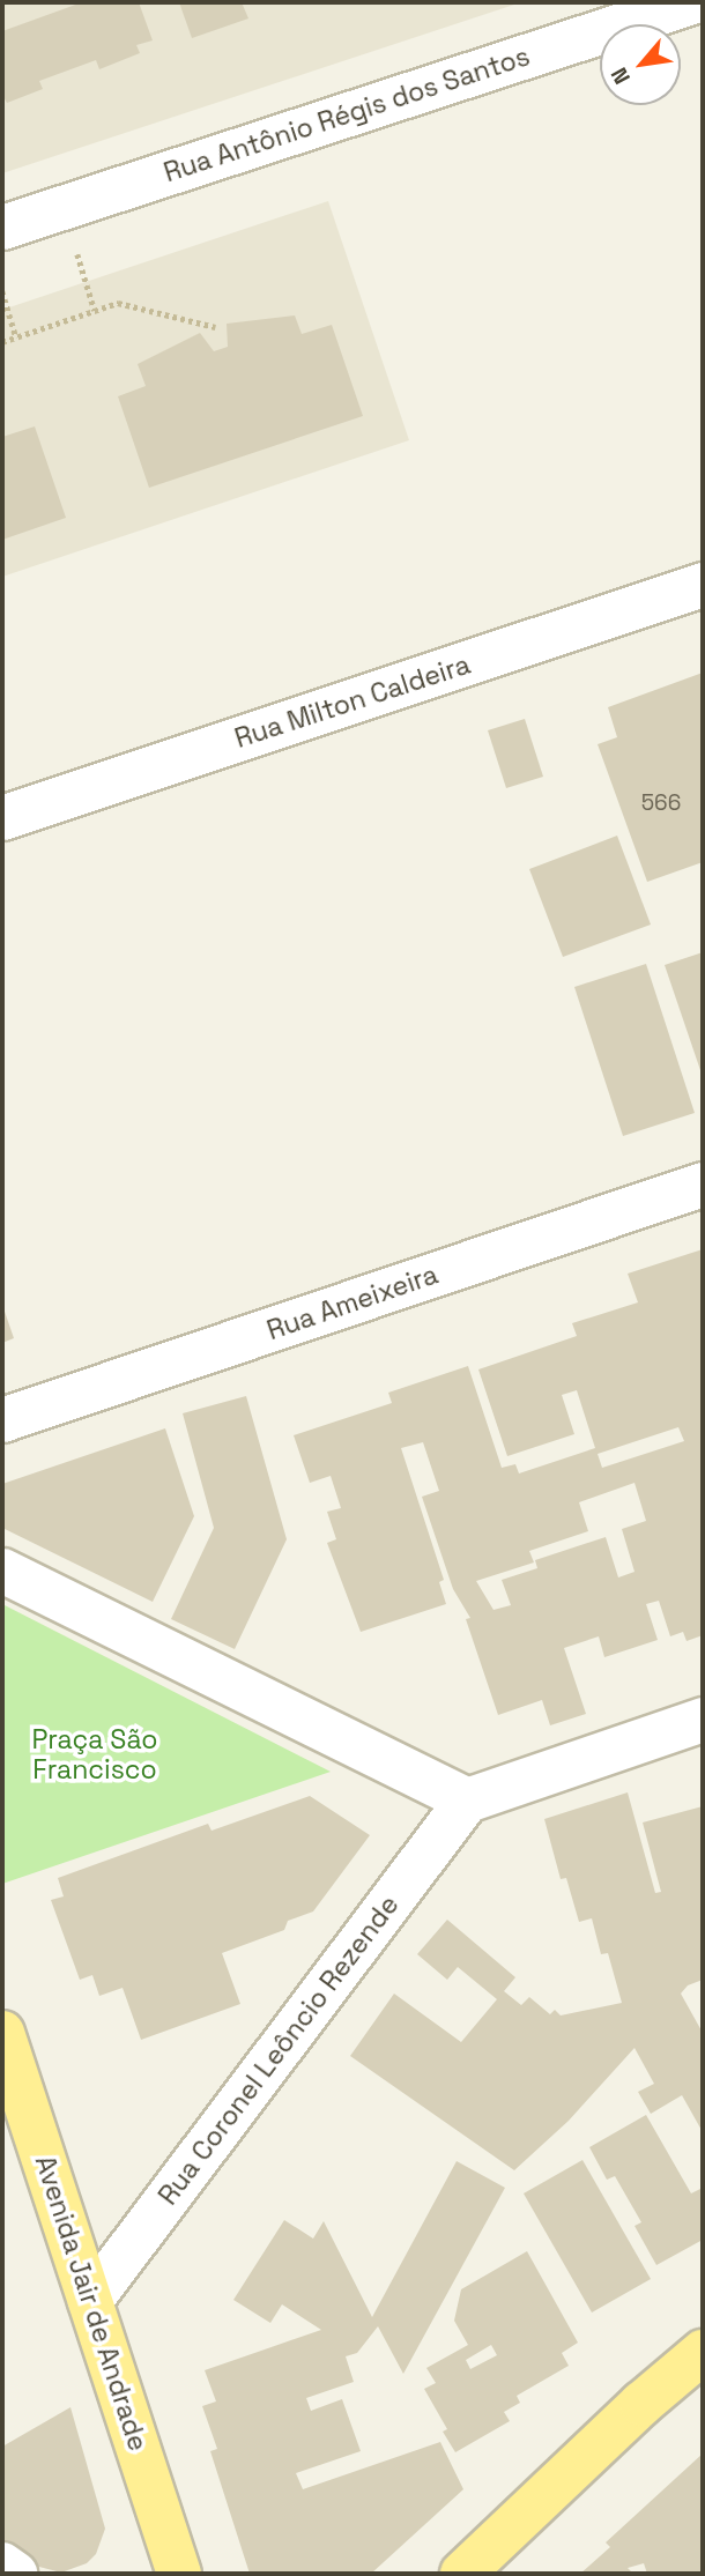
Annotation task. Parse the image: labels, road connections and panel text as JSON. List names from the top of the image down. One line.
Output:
{"streets":{"main road":["Avenida Jair de Andrade"],"street":["Rua Antônio Régis dos Santos","Rua Milton Caldeira","Rua Ameixeira","Rua Coronel Leôncio Rezende"]},"crossings":[["Rua Coronel Leôncio Rezende","Avenida Jair de Andrade"]],"parks":["Praça São Francisco"],"house_numbers":["566"],"north":"bottom left"}
